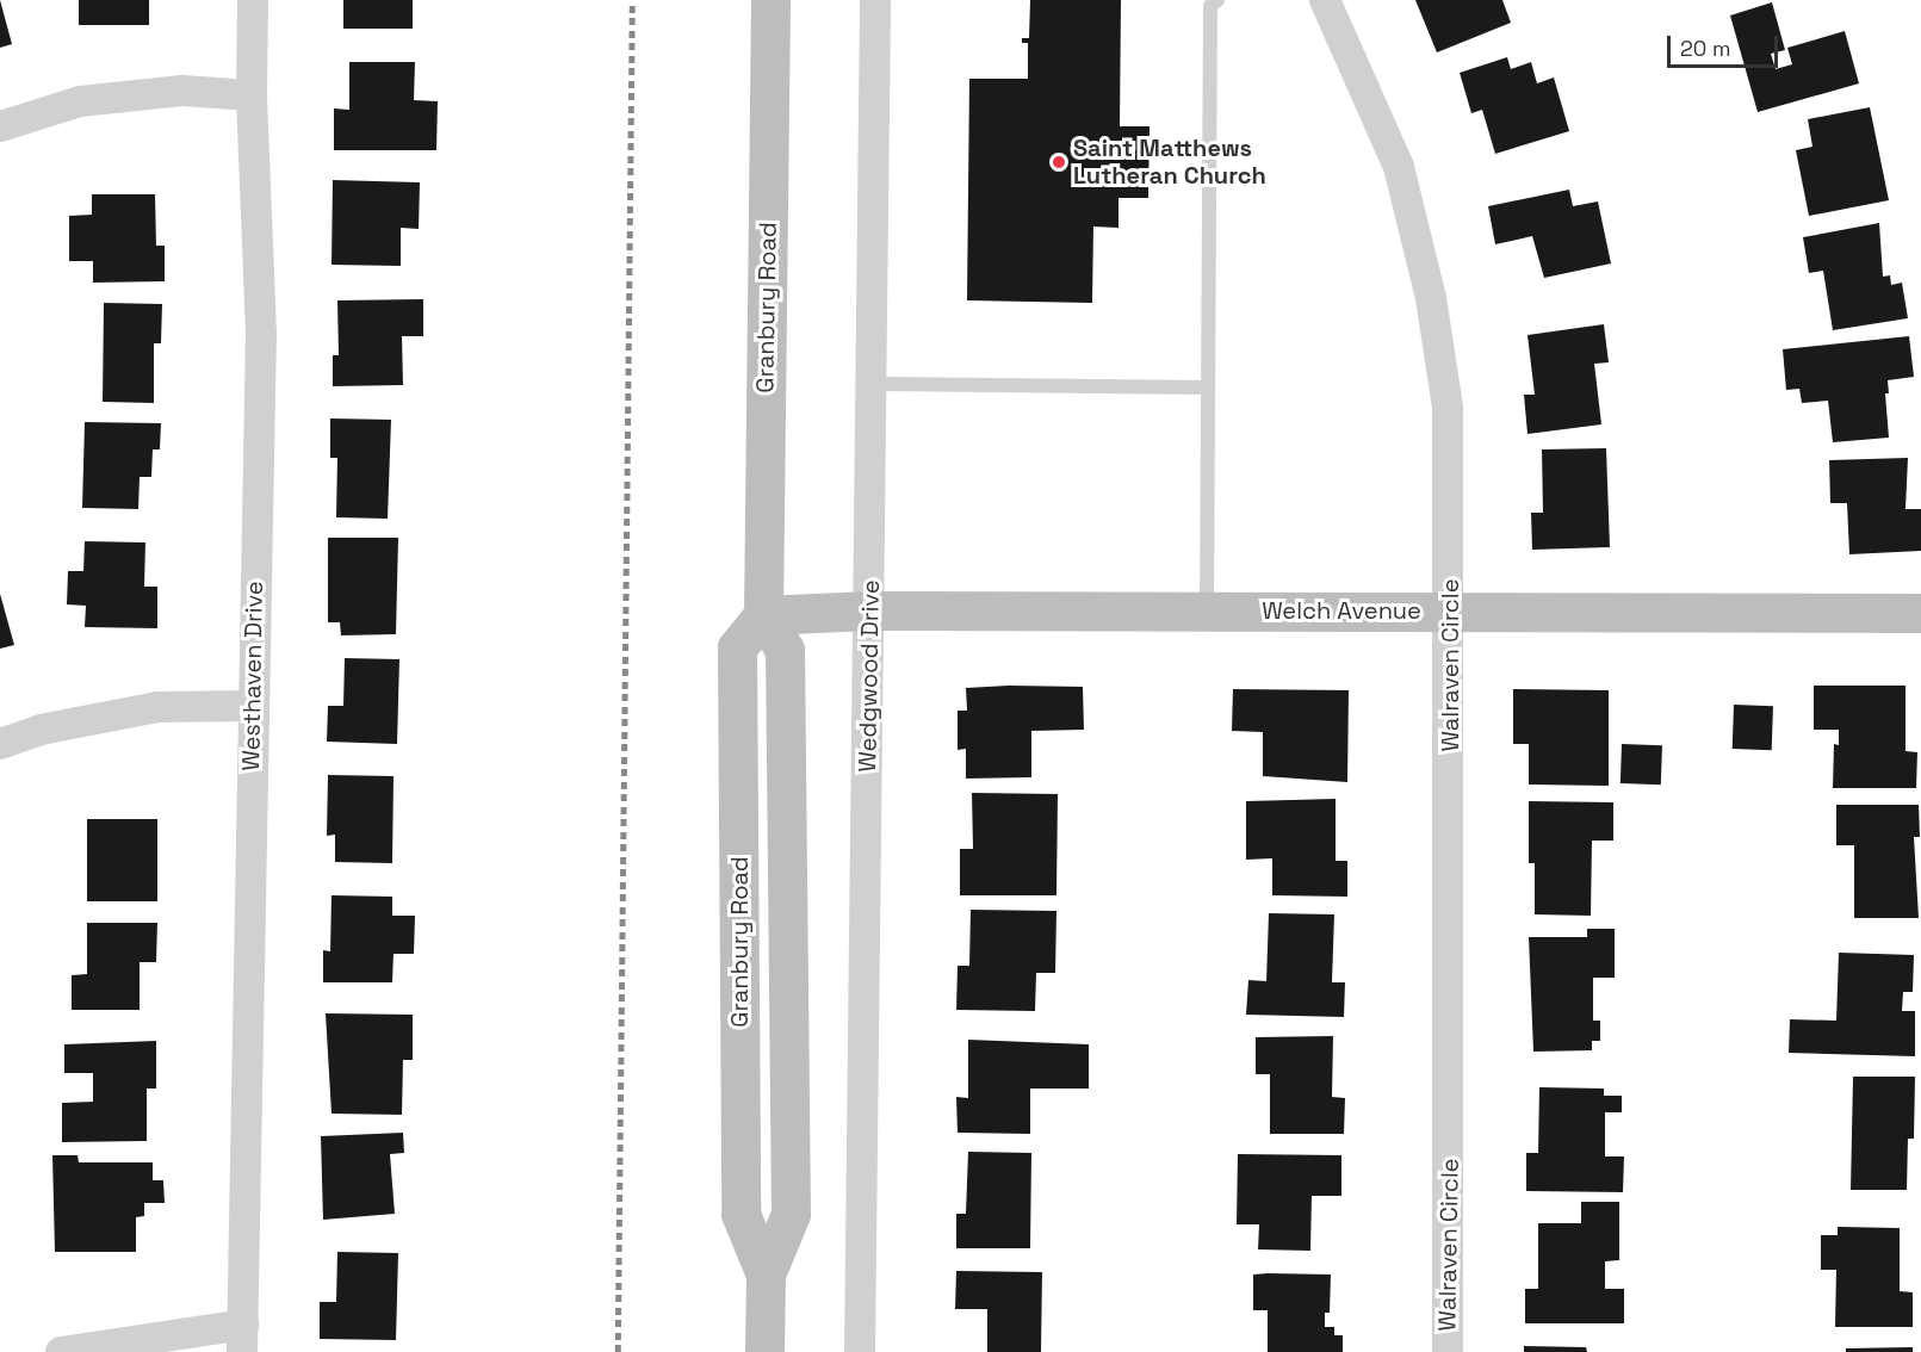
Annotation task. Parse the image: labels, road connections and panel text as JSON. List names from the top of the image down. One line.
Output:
{"streets":{"main road":["Granbury Road","Welch Avenue"],"street":["Walraven Circle","Westhaven Drive","Wedgwood Drive"]},"crossings":[["Granbury Road","Welch Avenue"],["Welch Avenue","Walraven Circle"],["Welch Avenue","Wedgwood Drive"]],"places":["Saint Matthews Lutheran Church"],"scale_bar":"20 m"}
